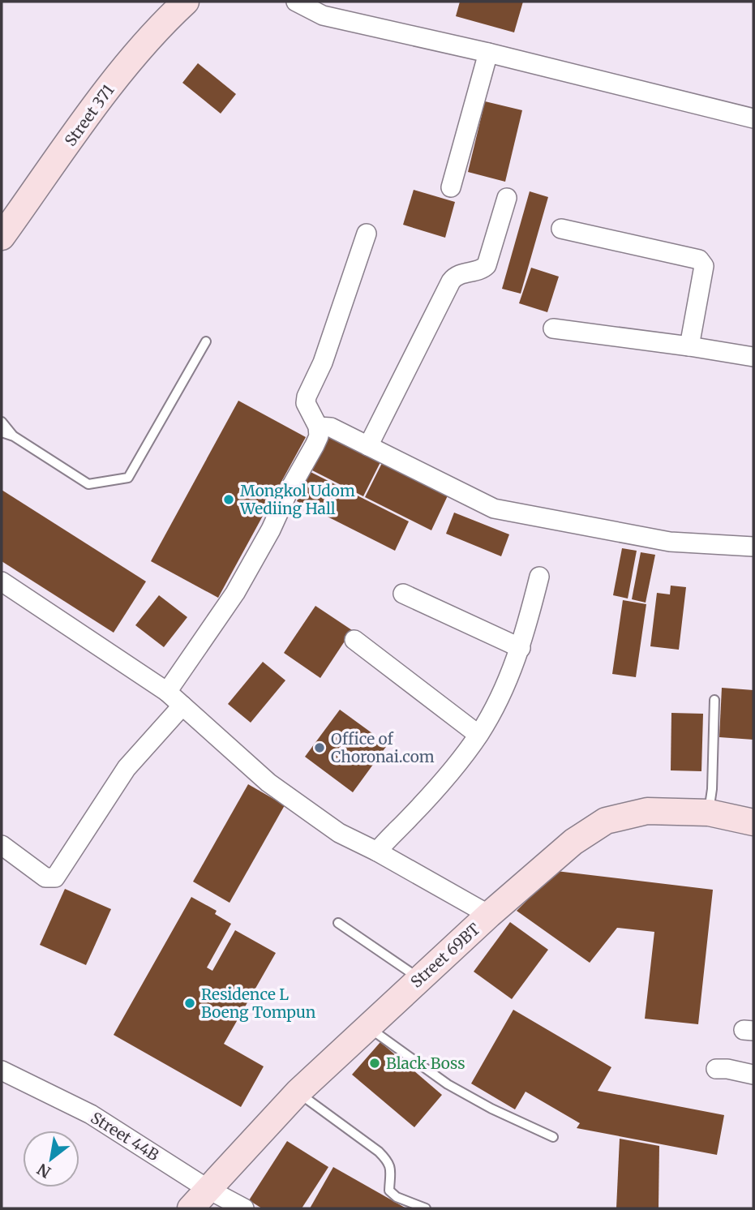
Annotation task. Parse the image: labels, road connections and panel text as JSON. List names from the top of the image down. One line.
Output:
{"streets":{"street":["Street 371","Street 69BT","Street 44B"]},"crossings":[["Street 69BT","Street 44B"]],"places":["Mongkol Udom Wediing Hall","Office of Choronai.com","Residence L Boeng Tompun","Black Boss"],"north":"bottom left"}
